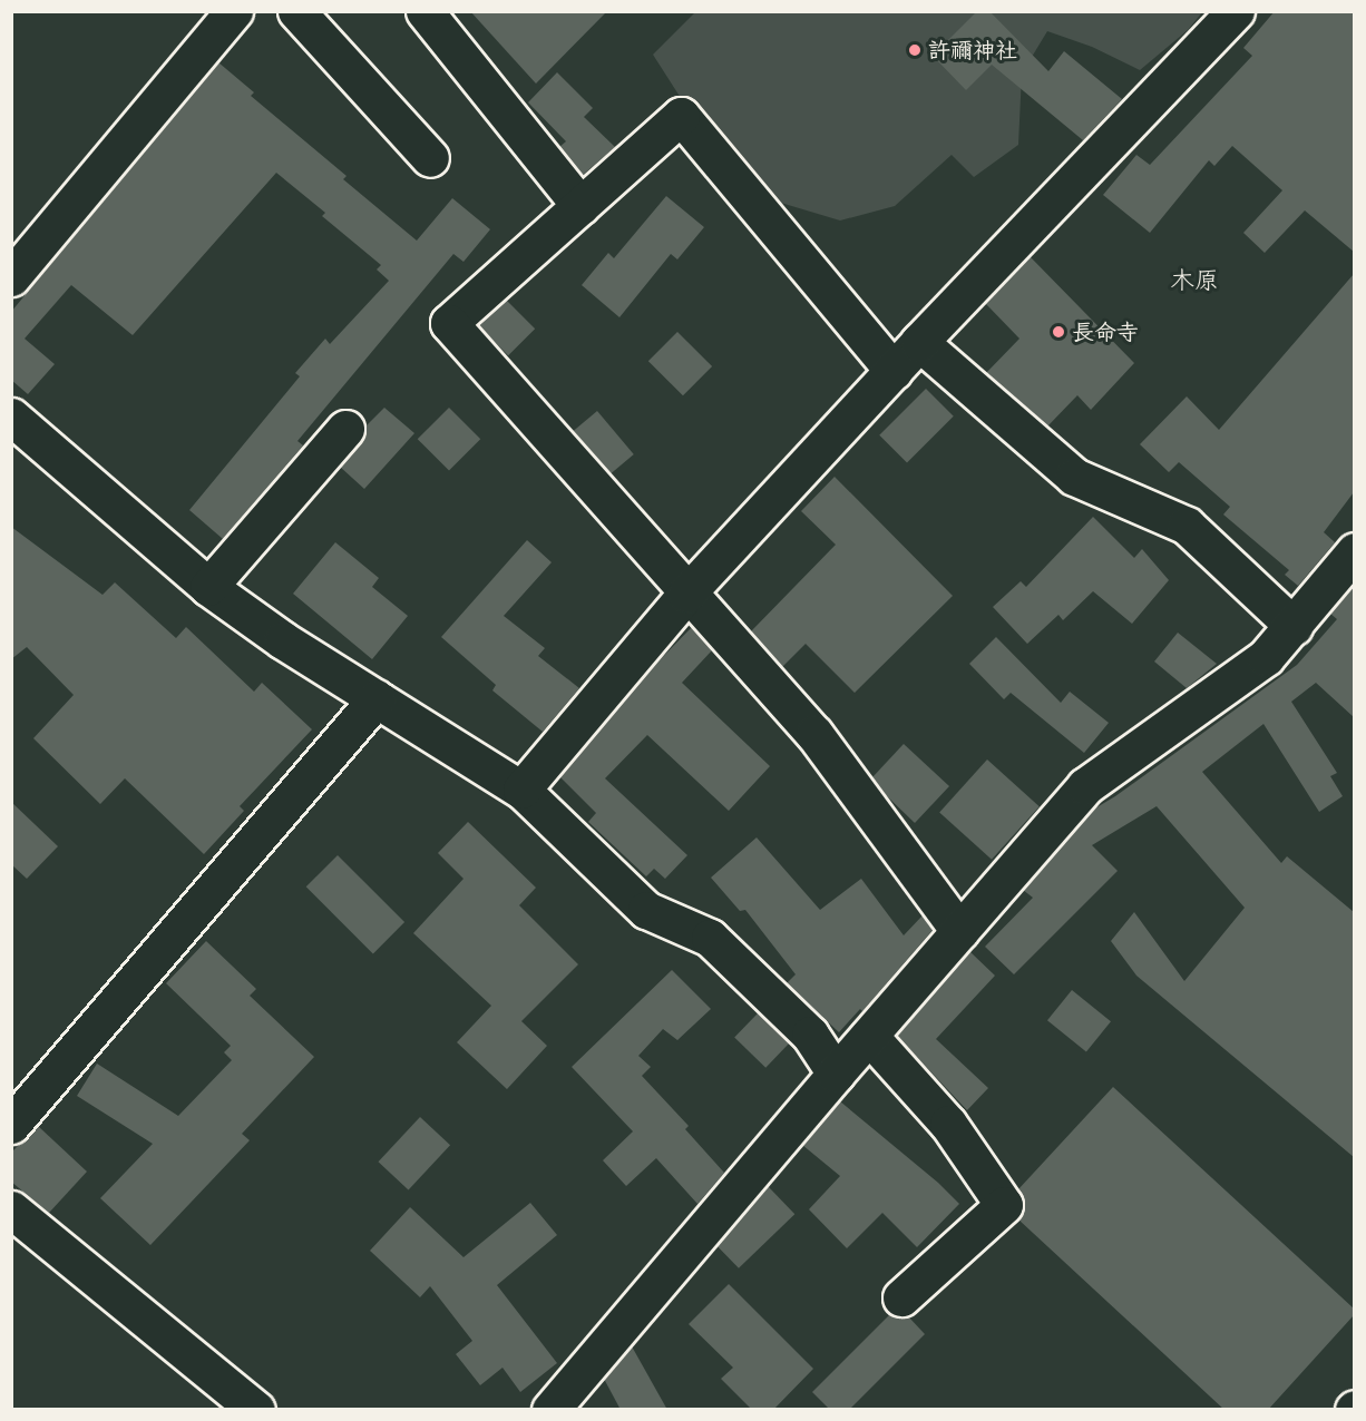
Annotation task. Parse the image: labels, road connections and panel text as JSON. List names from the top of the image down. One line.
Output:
{"districts":["木原"],"places":["許禰神社","長命寺"]}
